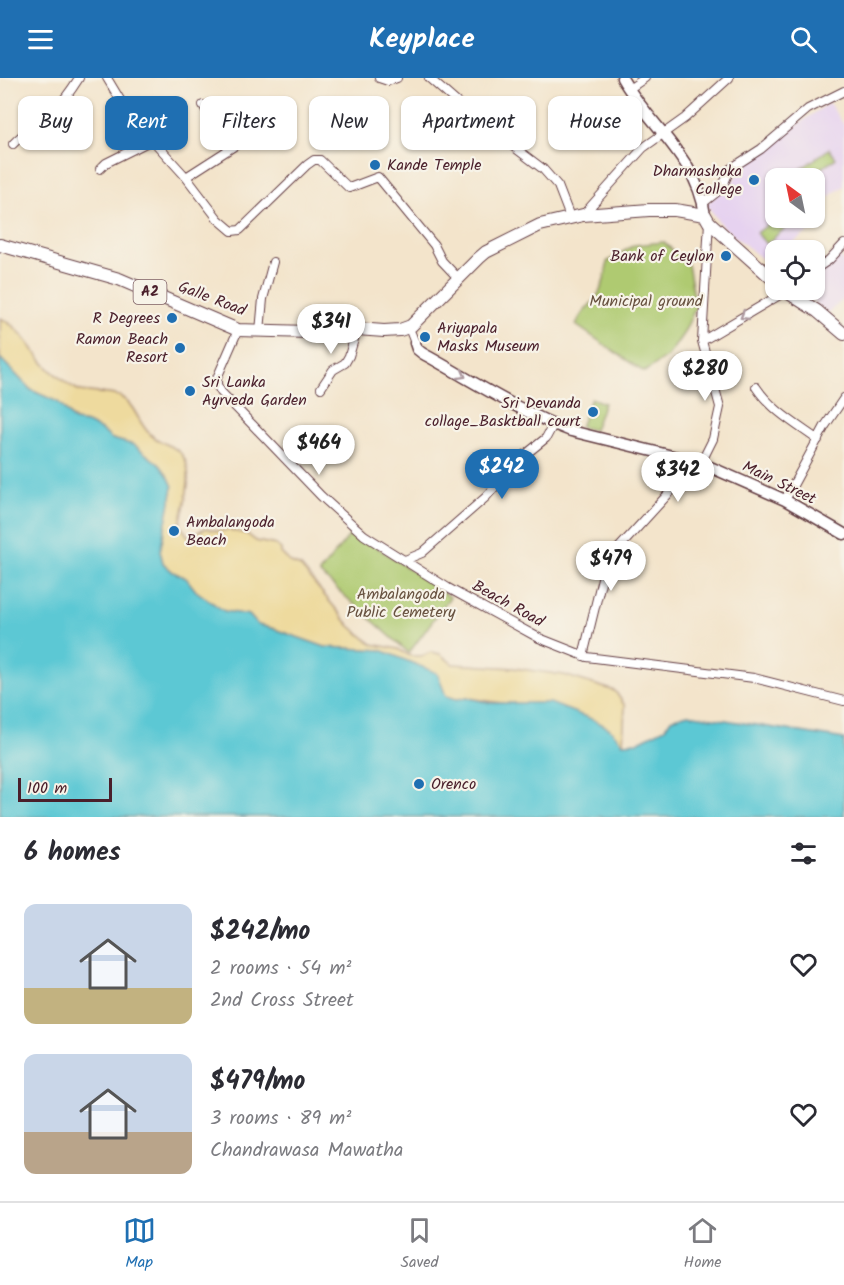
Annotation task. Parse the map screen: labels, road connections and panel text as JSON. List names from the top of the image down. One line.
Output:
{"streets":{"highway":["A2","Galle Road"],"main road":["Main Street"],"street":["Beach Road"]},"crossings":[["Galle Road","Main Street"],["Galle Road","Beach Road"]],"parks":["Municipal ground","Ambalangoda Public Cemetery"],"places":["Kande Temple","Dharmashoka College","Bank of Ceylon","R Degrees","Ariyapala Masks Museum","Ramon Beach Resort","Sri Lanka Ayrveda Garden","Sri Devanda collage_Basktball court","Ambalangoda Beach","Orenco"],"scale_bar":"100 m","north":"top left","page":{"header":"Keyplace","chip":["Buy","Rent","Filters","New","Apartment","House"],"price":["$341","$280","$464","$242","$342","$479"],"scale":"100 m","heading":"6 homes","list":[{"name":"$242/mo","note":"2 rooms · 54 m² · 2nd Cross Street"},{"name":"$479/mo","note":"3 rooms · 89 m² · Chandrawasa Mawatha"}],"tabs":["Map","Saved","Home"]}}
